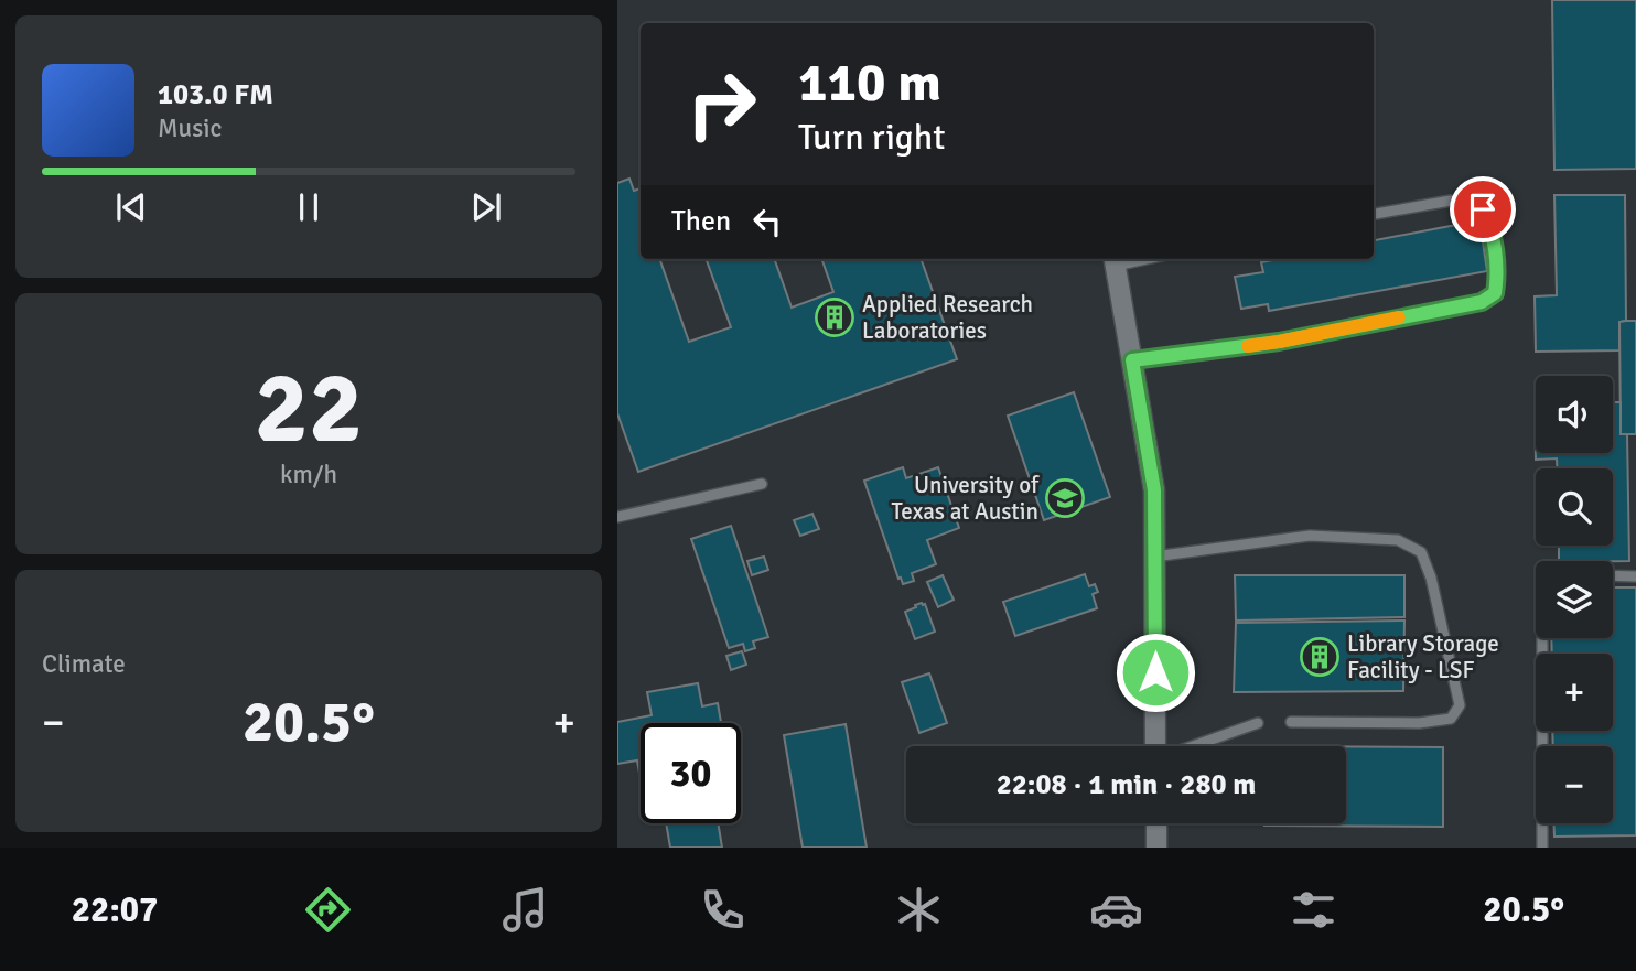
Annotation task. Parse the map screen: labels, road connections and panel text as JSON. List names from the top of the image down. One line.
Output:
{"places":{"building":["Applied Research Laboratories","Library Storage Facility - LSF"],"school or university":["University of Texas at Austin"]},"page":{"turn":["110 m","Turn right"],"song":["103.0 FM","Music"],"then":"Then","tile":[["22","km/h"],"Climate"],"map_buttons":["+","−"],"heat":["−","20.5°","+"],"limit":"30","trip":"22:08 · 1 min · 280 m","tabs":["22:07","20.5°"]}}
